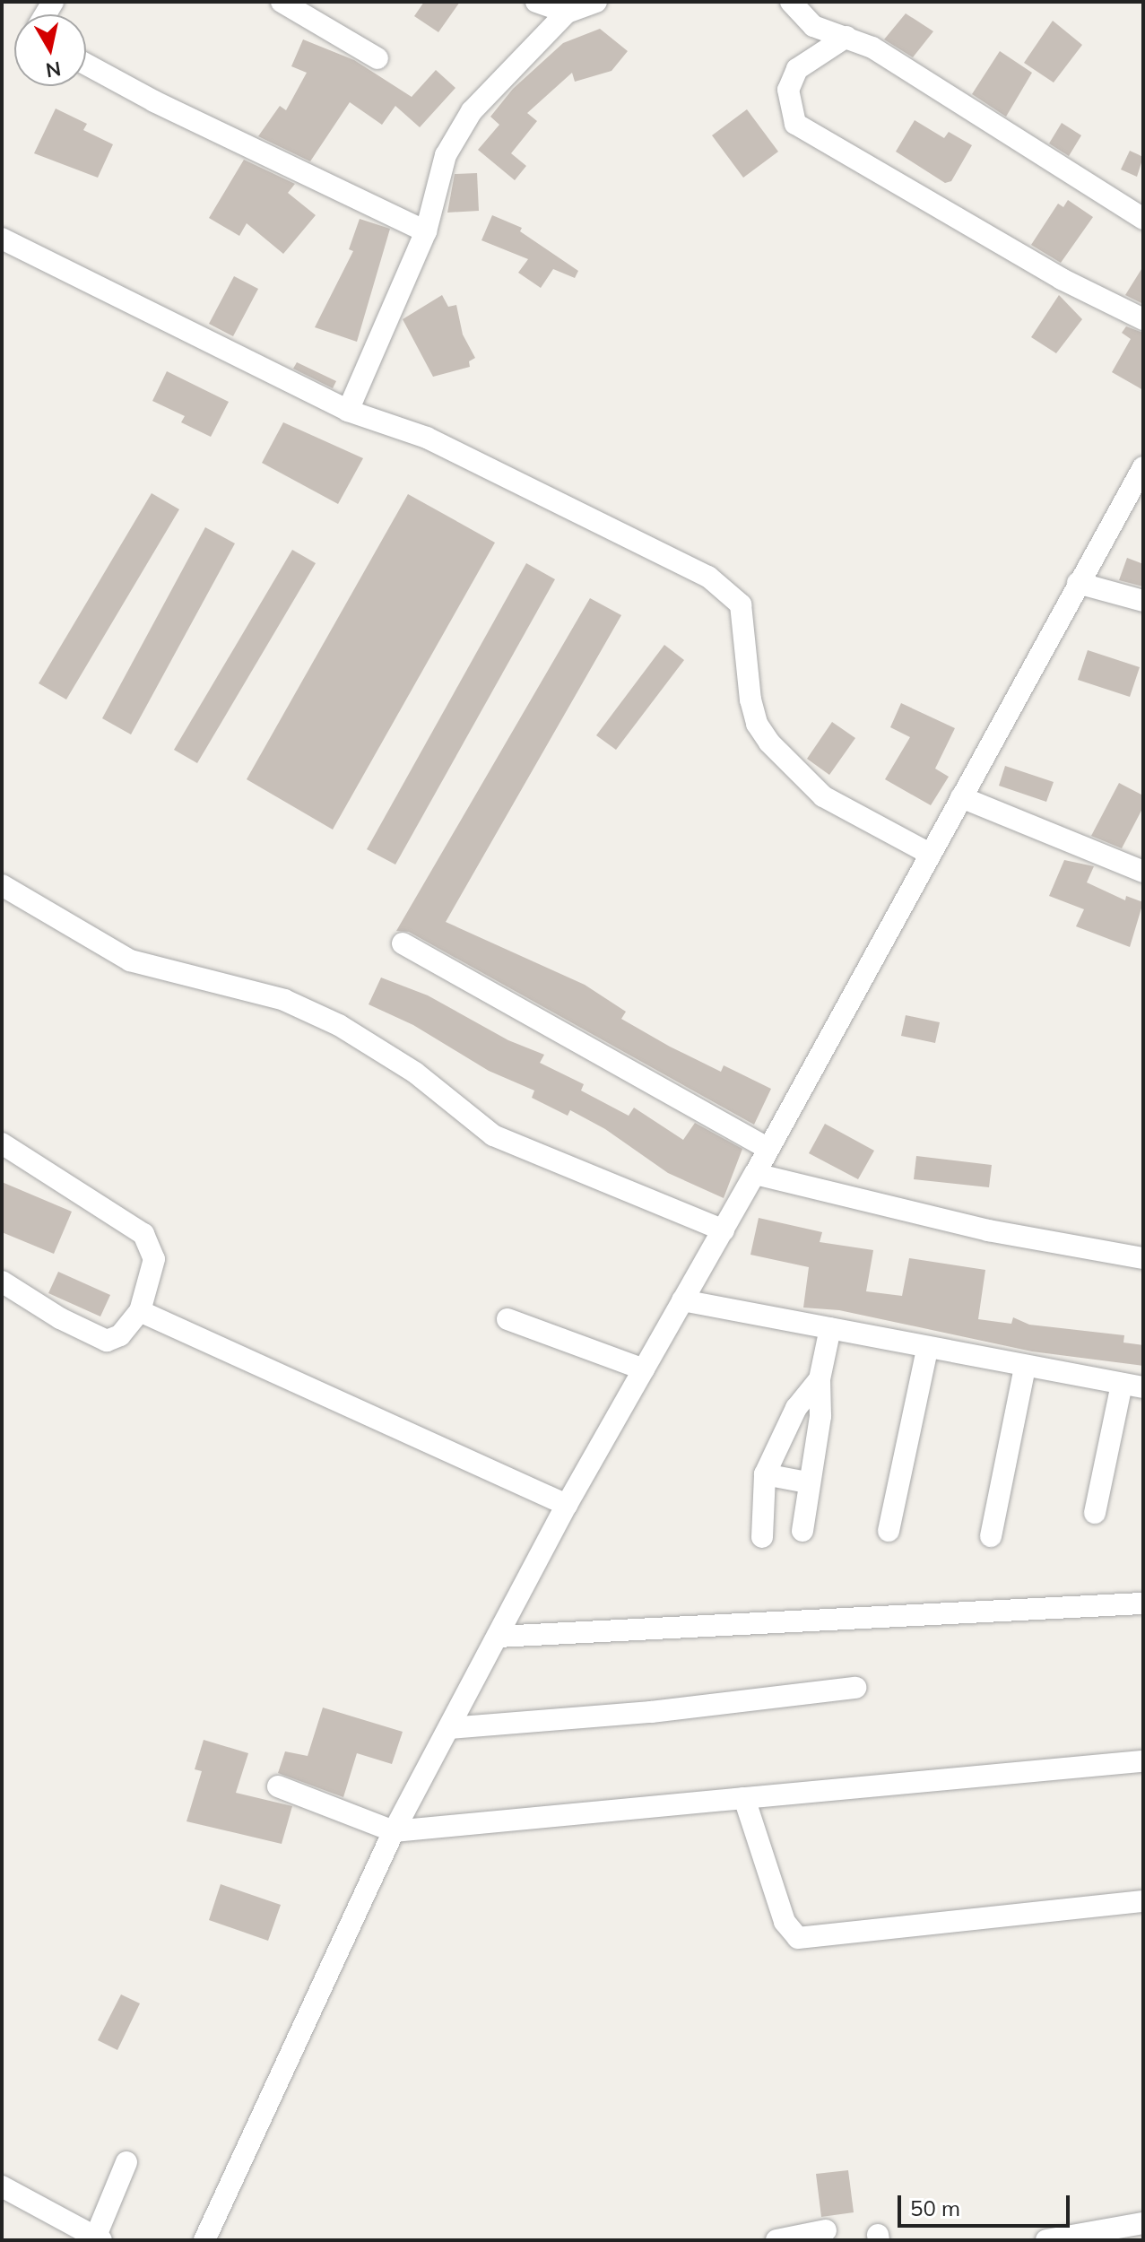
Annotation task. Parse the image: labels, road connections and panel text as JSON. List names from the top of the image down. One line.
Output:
{"scale_bar":"50 m","north":"bottom"}
